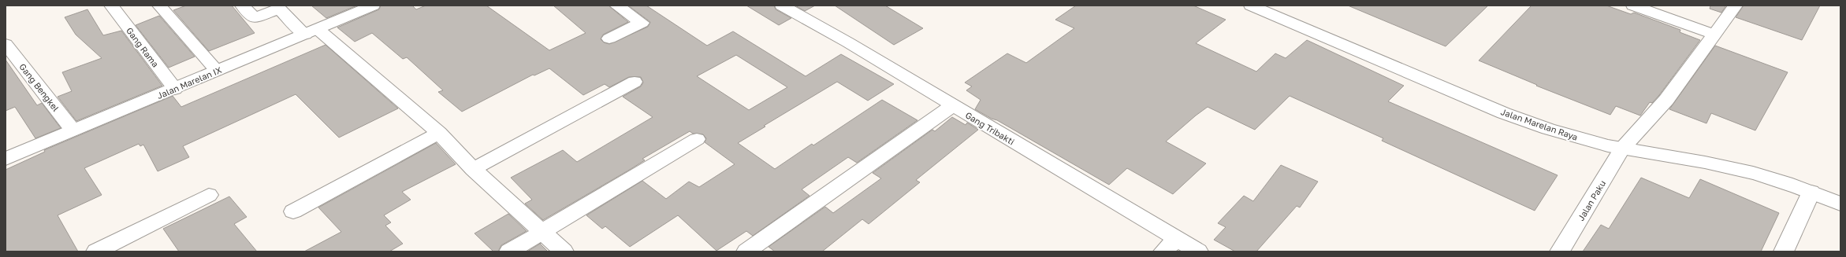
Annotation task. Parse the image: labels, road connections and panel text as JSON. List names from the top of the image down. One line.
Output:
{"streets":{"street":["Gang Rama","Jalan Marelan IX","Gang Bengkel","Jalan Marelan Raya","Gang Tribakti","Jalan Paku"]},"crossings":[["Gang Rama","Jalan Marelan IX"],["Jalan Marelan IX","Gang Bengkel"],["Jalan Marelan Raya","Jalan Paku"]]}
